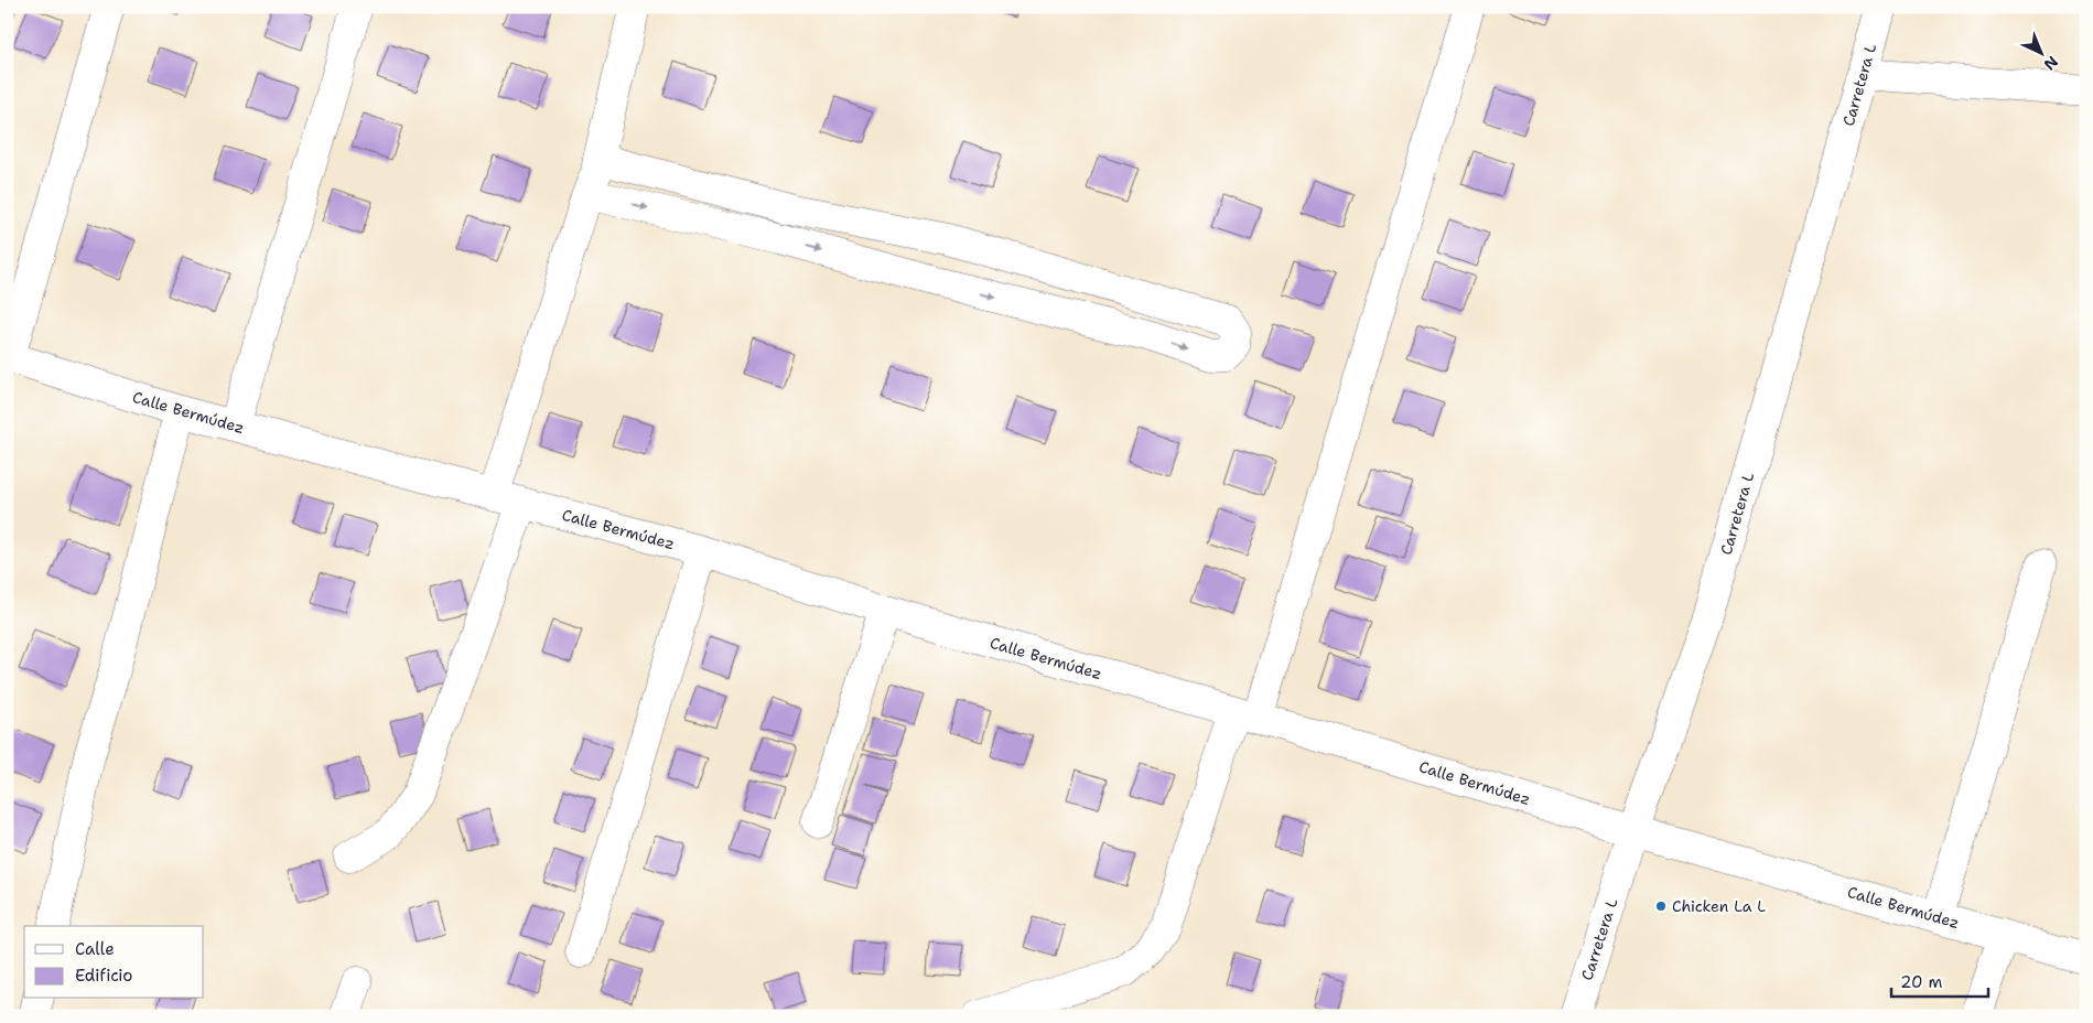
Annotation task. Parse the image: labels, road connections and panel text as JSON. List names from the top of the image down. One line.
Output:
{"streets":{"street":["Carretera L","Calle Bermúdez"]},"crossings":[["Carretera L","Calle Bermúdez"]],"places":["Chicken La L"],"legend":["Calle","Edificio"],"scale_bar":"20 m","north":"bottom right"}
